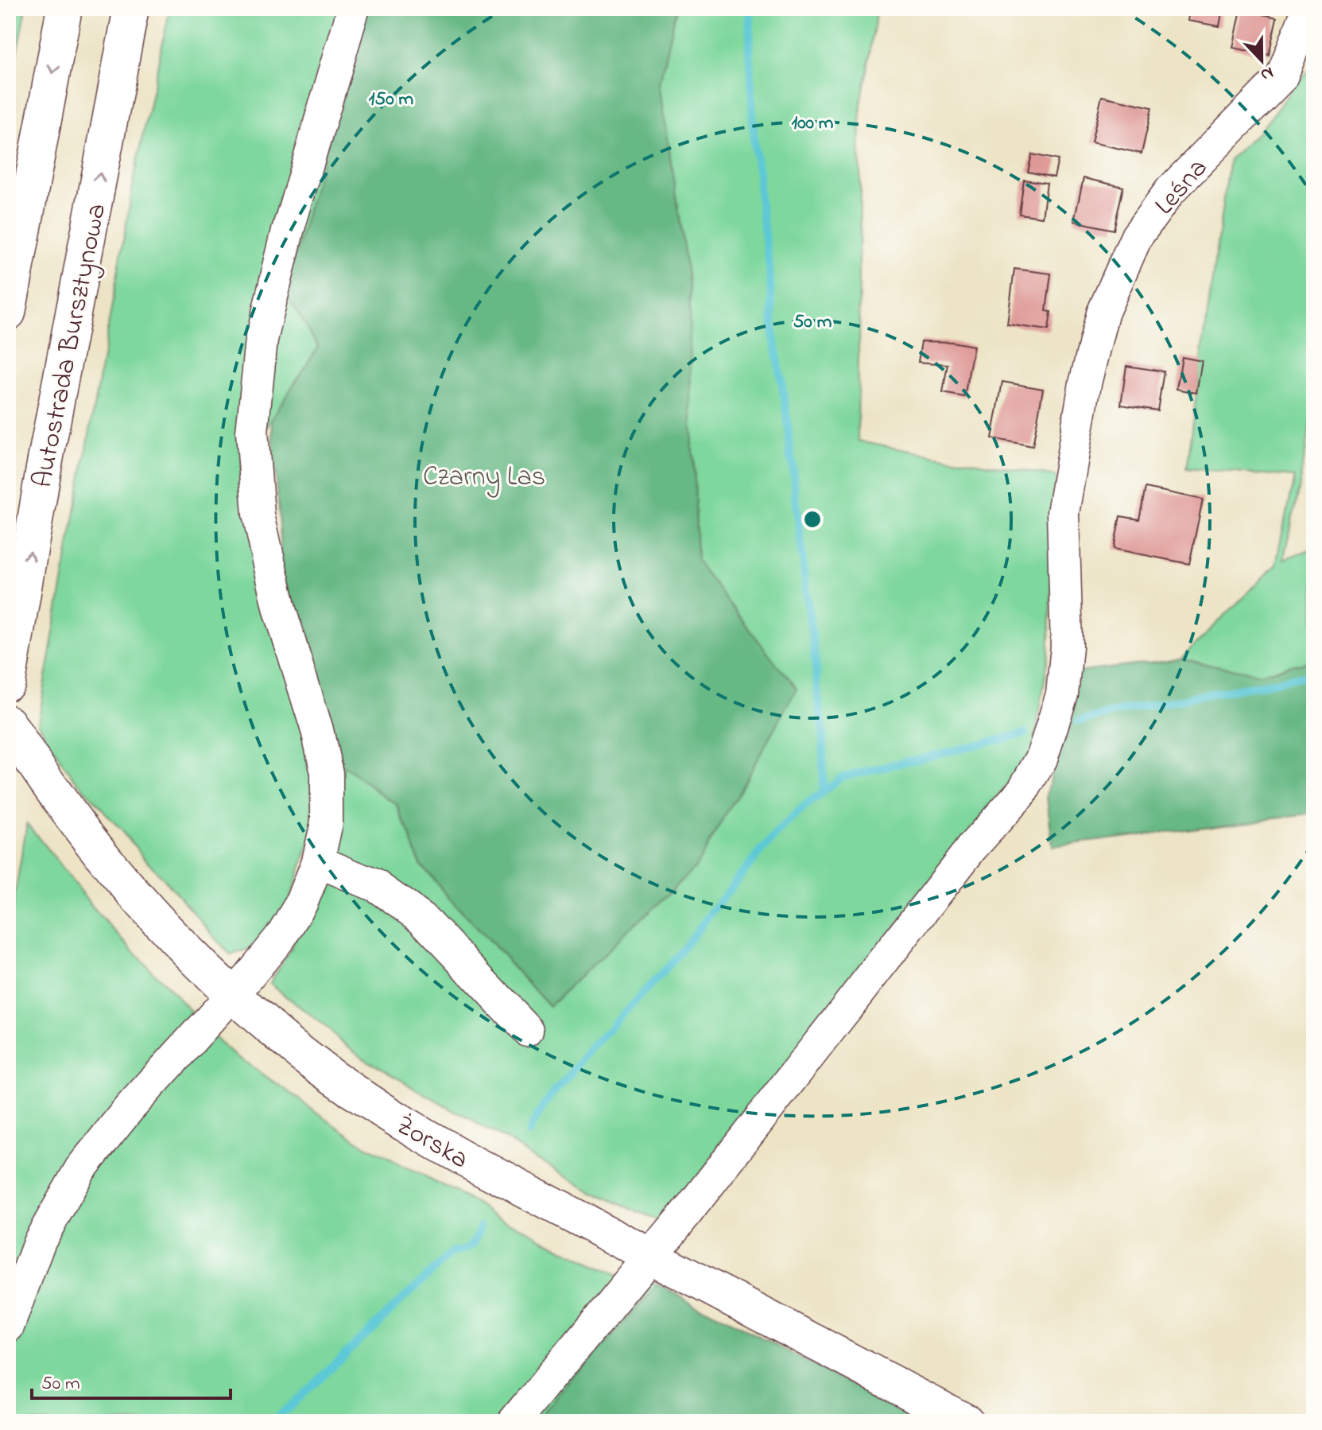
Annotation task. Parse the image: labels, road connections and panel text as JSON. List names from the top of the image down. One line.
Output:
{"streets":{"main road":["Autostrada Bursztynowa","Żorska"],"street":["Leśna"]},"crossings":[["Leśna","Żorska"]],"parks":["Czarny Las"],"scale_bar":"50 m","north":"bottom","rings":["150 m","100 m","50 m"]}
